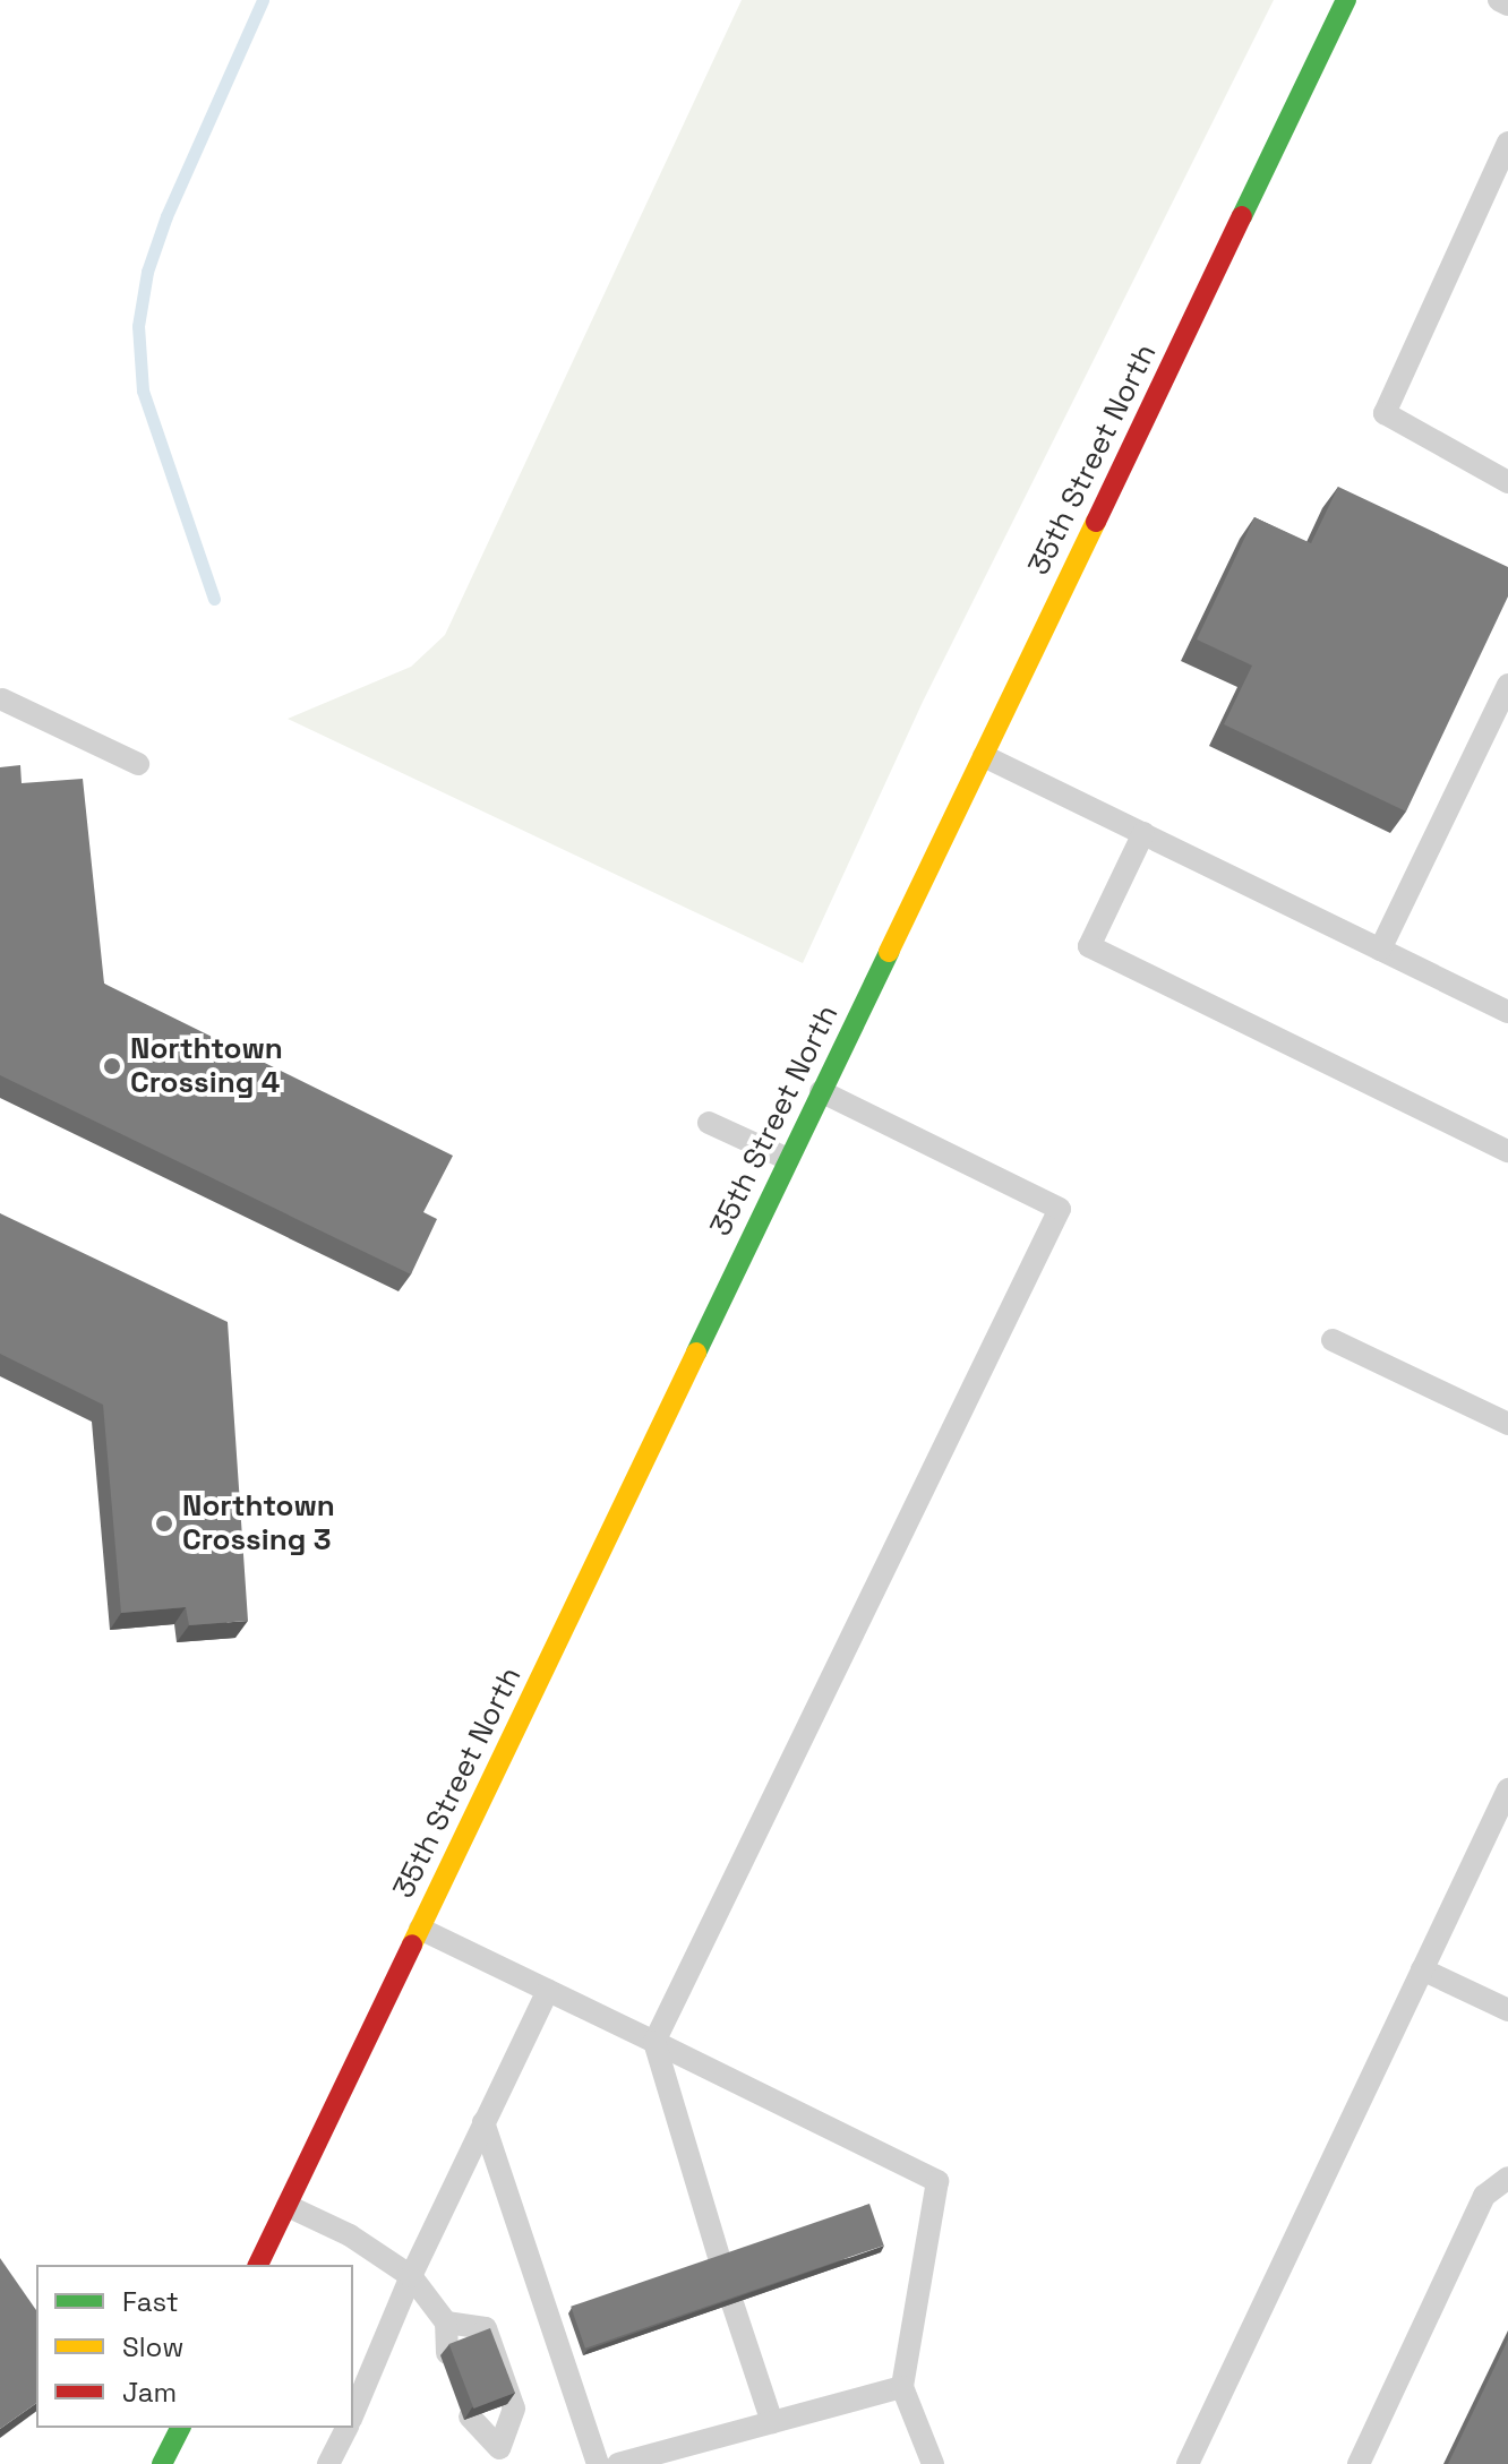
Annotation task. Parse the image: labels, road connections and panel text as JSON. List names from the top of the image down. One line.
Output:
{"streets":{"street":["35th Street North"]},"places":["Northtown Crossing 4","Northtown Crossing 3"],"legend":["Fast","Slow","Jam"]}
